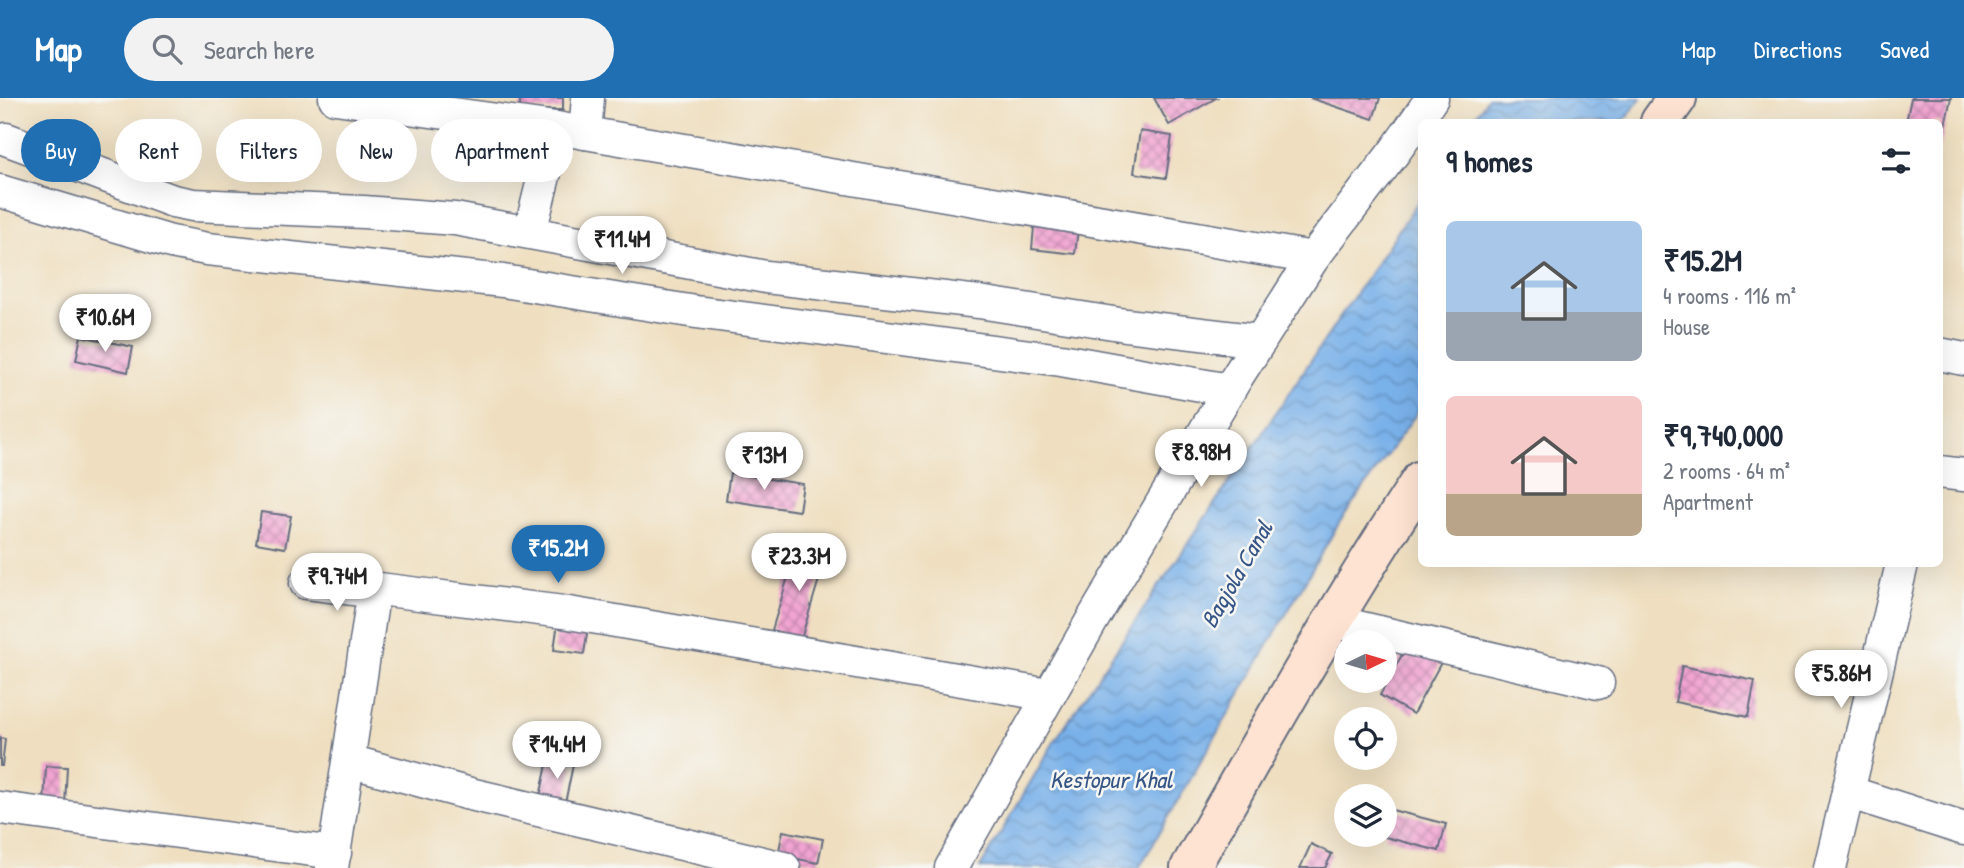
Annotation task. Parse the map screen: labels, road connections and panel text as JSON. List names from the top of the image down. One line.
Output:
{"water":["Bagjola Canal","Kestopur Khal"],"north":"right","page":{"header":"Map","search":"Search here","nav":["Map","Directions","Saved"],"chip":["Buy","Rent","Filters","New","Apartment"],"heading":"9 homes","list":[{"name":"₹15.2M","note":"4 rooms · 116 m² · House"},{"name":"₹9,740,000","note":"2 rooms · 64 m² · Apartment"}],"price":["₹11.4M","₹10.6M","₹8.98M","₹13M","₹15.2M","₹23.3M","₹9.74M","₹5.86M","₹14.4M"]}}
